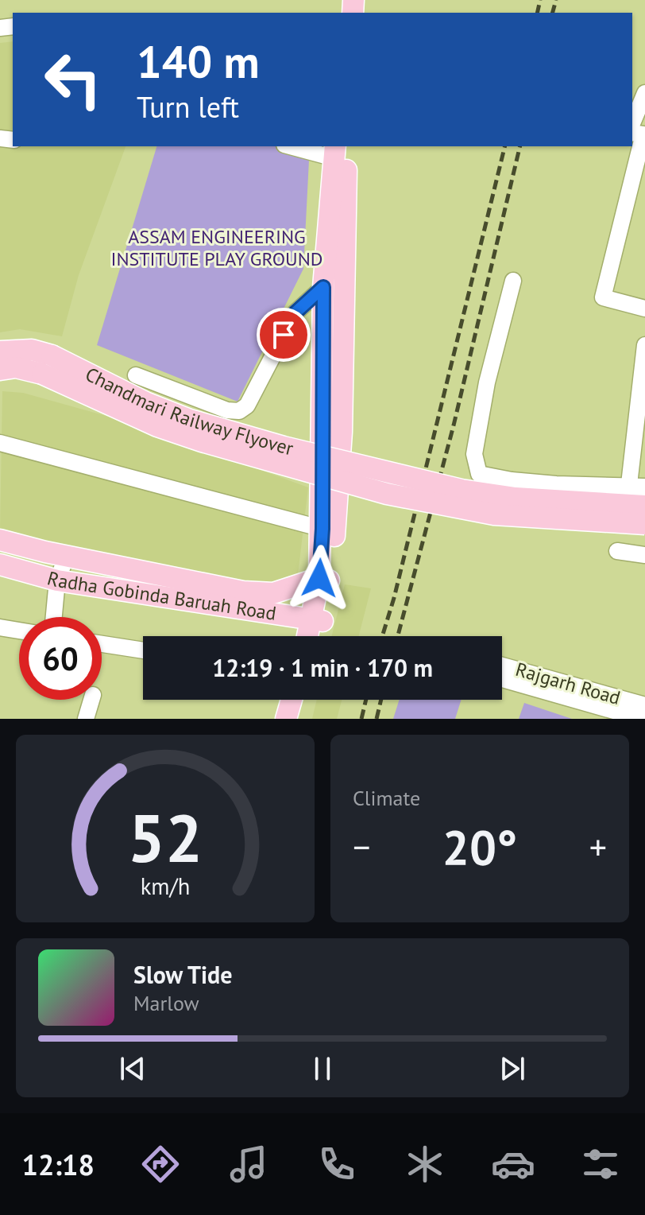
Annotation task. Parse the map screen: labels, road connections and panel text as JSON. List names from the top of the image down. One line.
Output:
{"streets":{"main road":["Chandmari Railway Flyover","Radha Gobinda Baruah Road"],"street":["Rajgarh Road"]},"parks":["ASSAM ENGINEERING INSTITUTE PLAY GROUND"],"page":{"turn":["140 m","Turn left"],"limit":"60","trip":"12:19 · 1 min · 170 m","tile":"Climate","heat":["−","20°","+"],"song":["Slow Tide","Marlow"],"tabs":"12:18","gauge":["52","km/h"]}}
